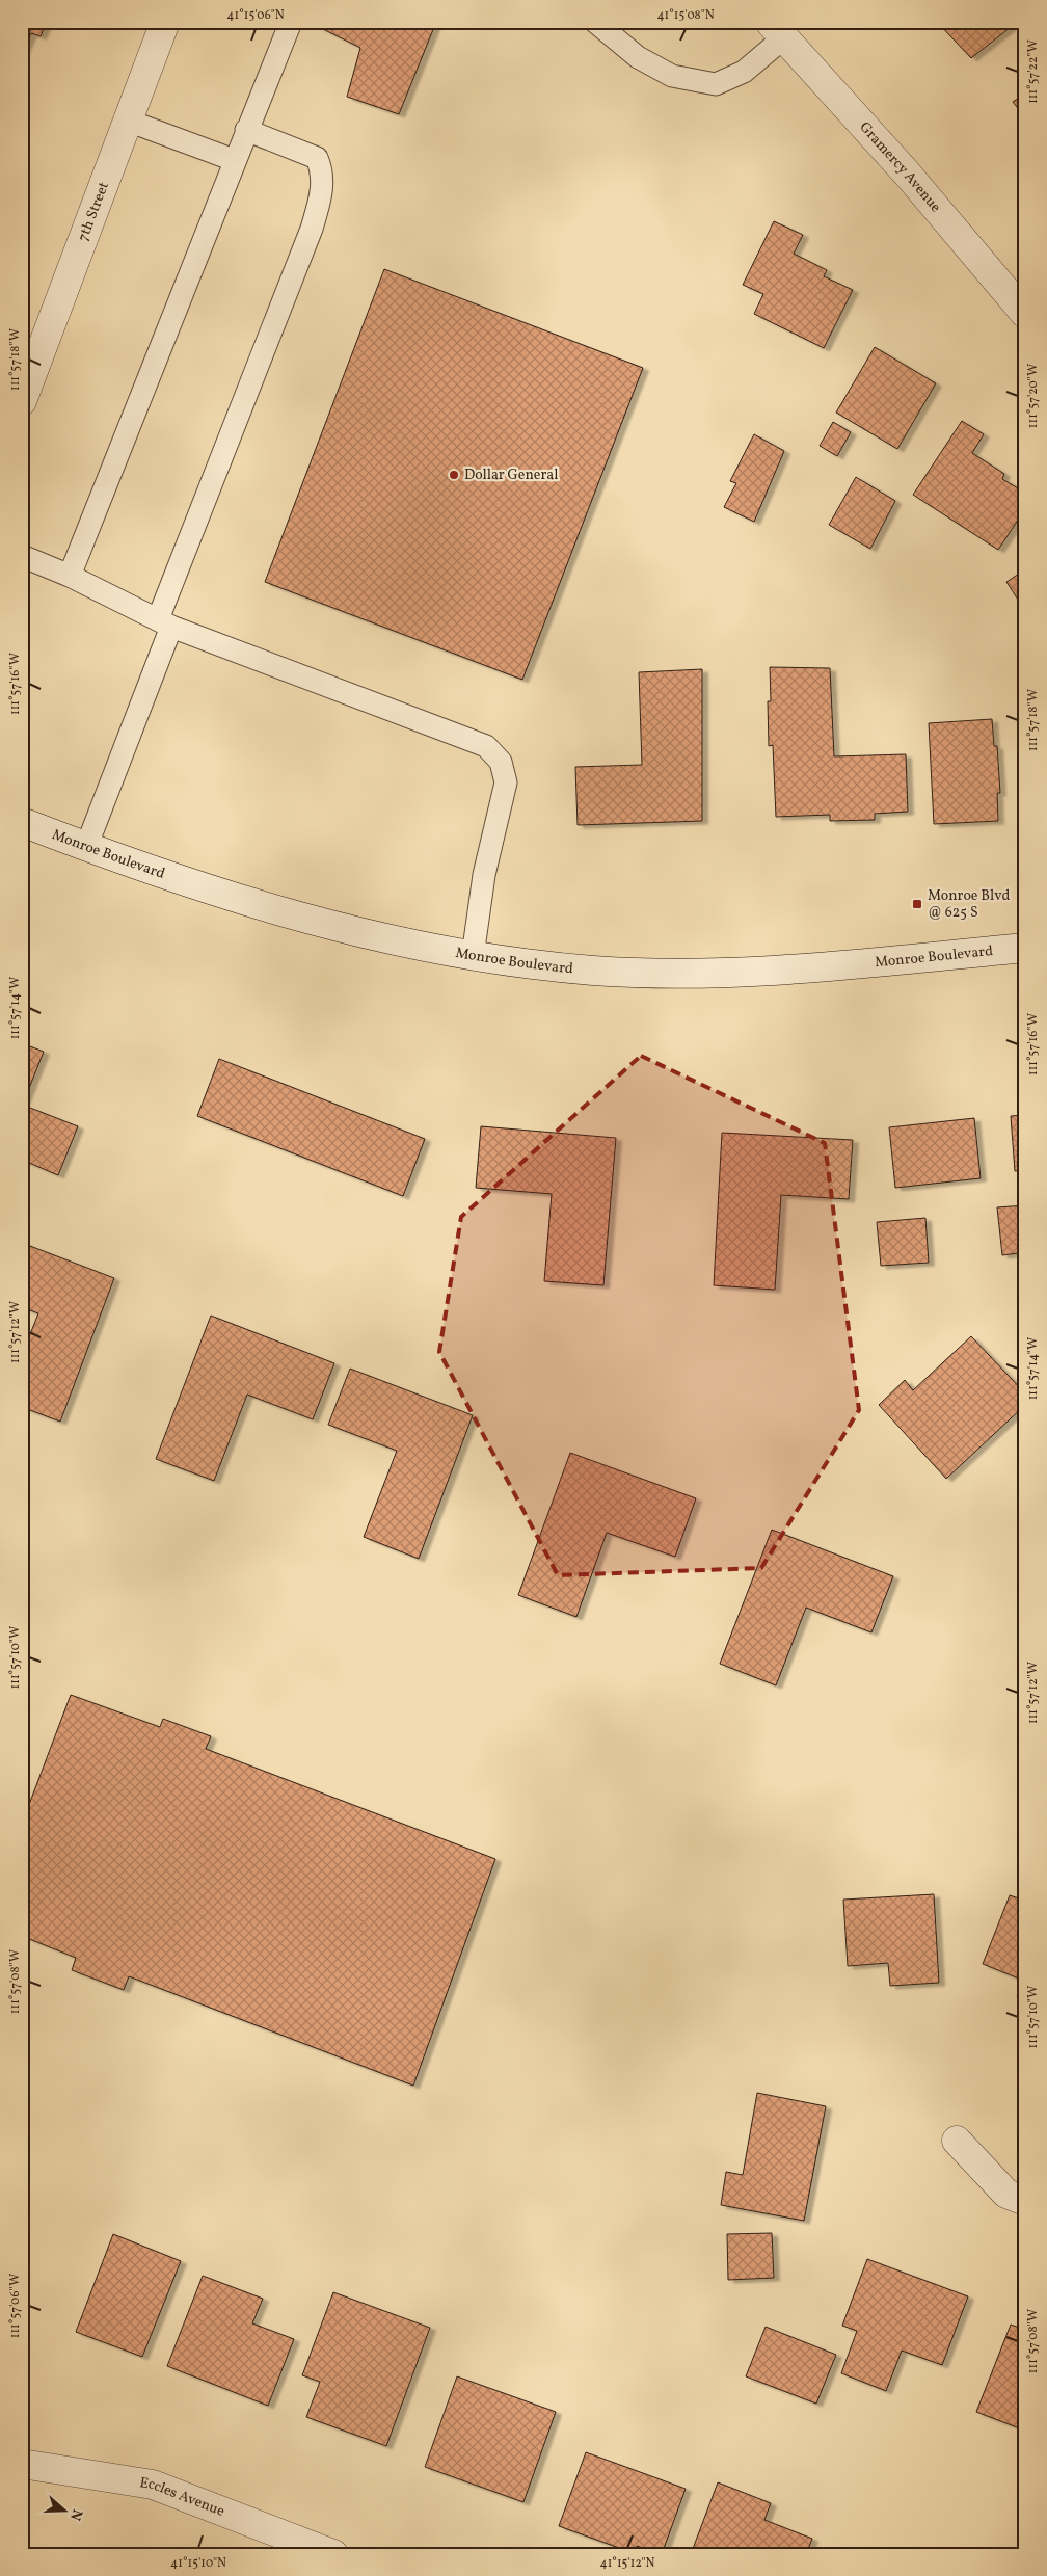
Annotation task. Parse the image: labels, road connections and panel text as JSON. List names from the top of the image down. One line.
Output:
{"streets":{"street":["Gramercy Avenue","7th Street","Monroe Boulevard","Eccles Avenue"]},"places":{"other":["Dollar General"],"transit":["Monroe Blvd @ 625 S"]},"north":"right","coordinates":["41°15'06\"N","41°15'08\"N","111°57'22\"W","111°57'18\"W","111°57'20\"W","111°57'16\"W","111°57'14\"W","111°57'12\"W","111°57'10\"W","111°57'08\"W","111°57'06\"W","41°15'10\"N","41°15'12\"N"]}
